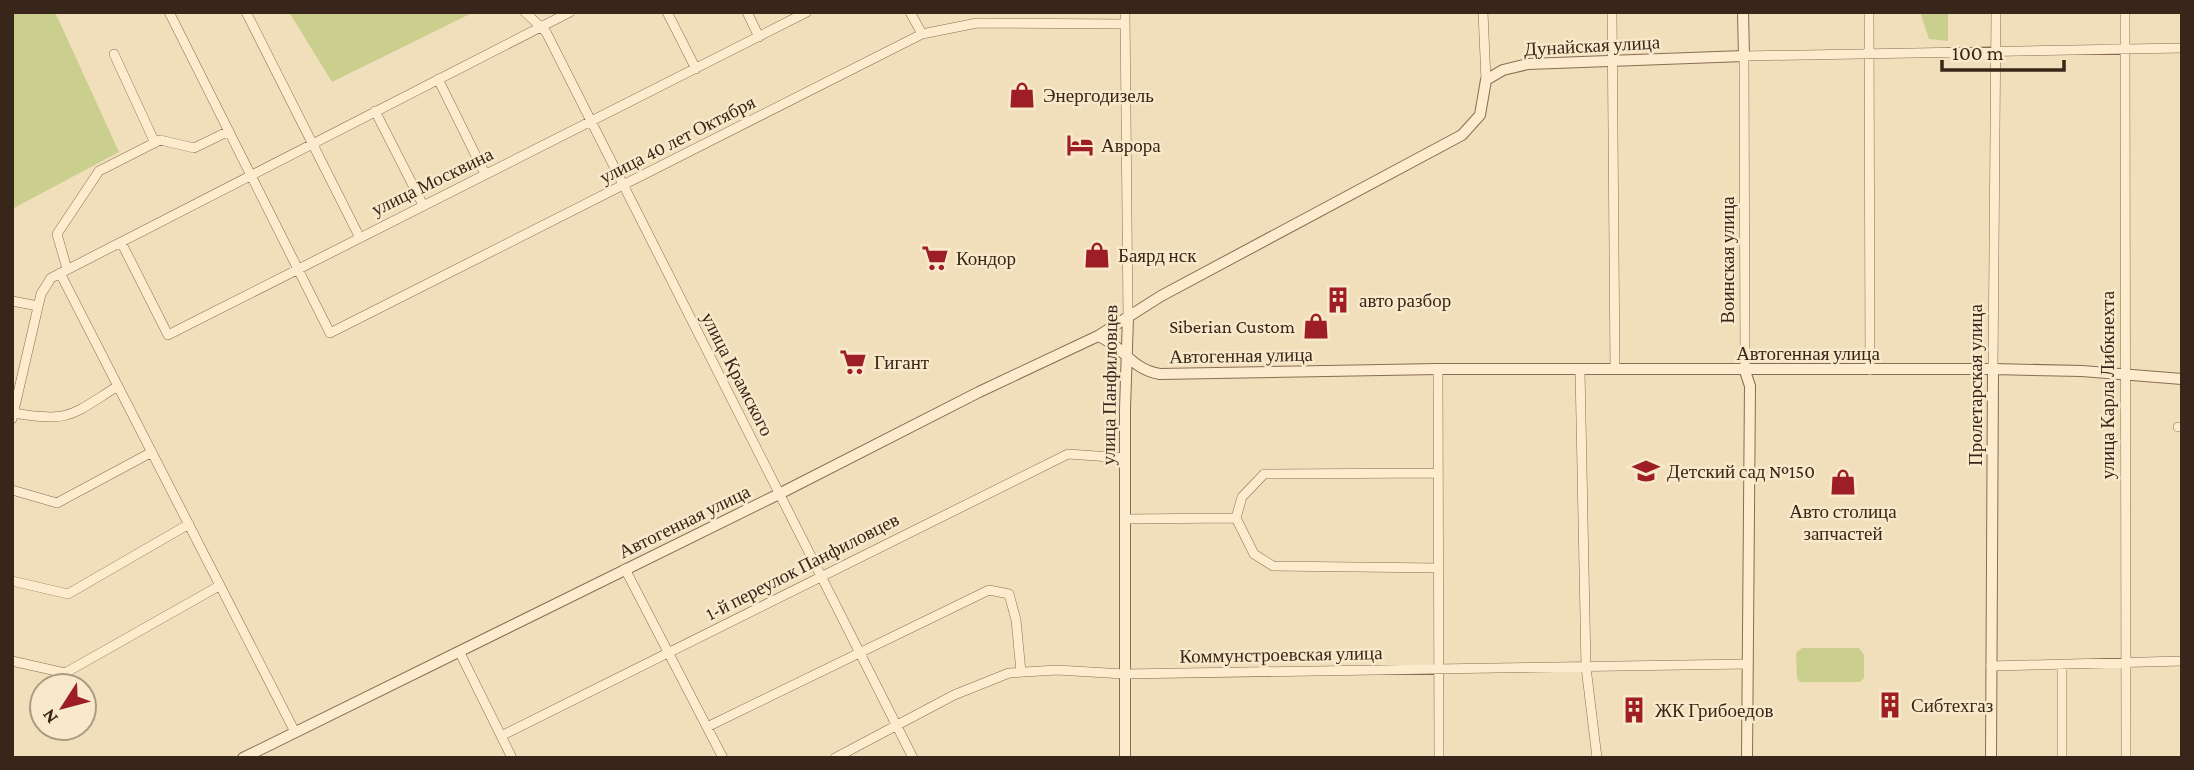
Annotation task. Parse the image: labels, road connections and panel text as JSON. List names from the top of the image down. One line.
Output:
{"streets":{"street":["Дунайская улица","улица 40 лет Октября","улица Москвина","Воинская улица","Автогенная улица","улица Крамского","улица Панфиловцев","Пролетарская улица","улица Карла Либкнехта","1-й переулок Панфиловцев","Коммунстроевская улица"]},"crossings":[["Дунайская улица","Воинская улица"],["Дунайская улица","Пролетарская улица"],["Дунайская улица","улица Карла Либкнехта"],["улица 40 лет Октября","улица Москвина"],["улица 40 лет Октября","улица Крамского"],["улица 40 лет Октября","улица Панфиловцев"],["улица Москвина","улица Крамского"],["Воинская улица","Автогенная улица"],["Воинская улица","Коммунстроевская улица"],["Автогенная улица","улица Крамского"],["Автогенная улица","улица Панфиловцев"],["Автогенная улица","Пролетарская улица"],["Автогенная улица","улица Карла Либкнехта"],["улица Крамского","1-й переулок Панфиловцев"],["улица Крамского","Коммунстроевская улица"],["улица Панфиловцев","1-й переулок Панфиловцев"],["улица Панфиловцев","Коммунстроевская улица"]],"places":{"shop":["Энергодизель","Баярд нск","Siberian Custom","Авто столица запчастей"],"hotel":["Аврора"],"supermarket":["Кондор","Гигант"],"building":["авто разбор","Сибтехгаз","ЖК Грибоедов"],"school or university":["Детский сад №150"]},"scale_bar":"100 m","north":"bottom left"}
